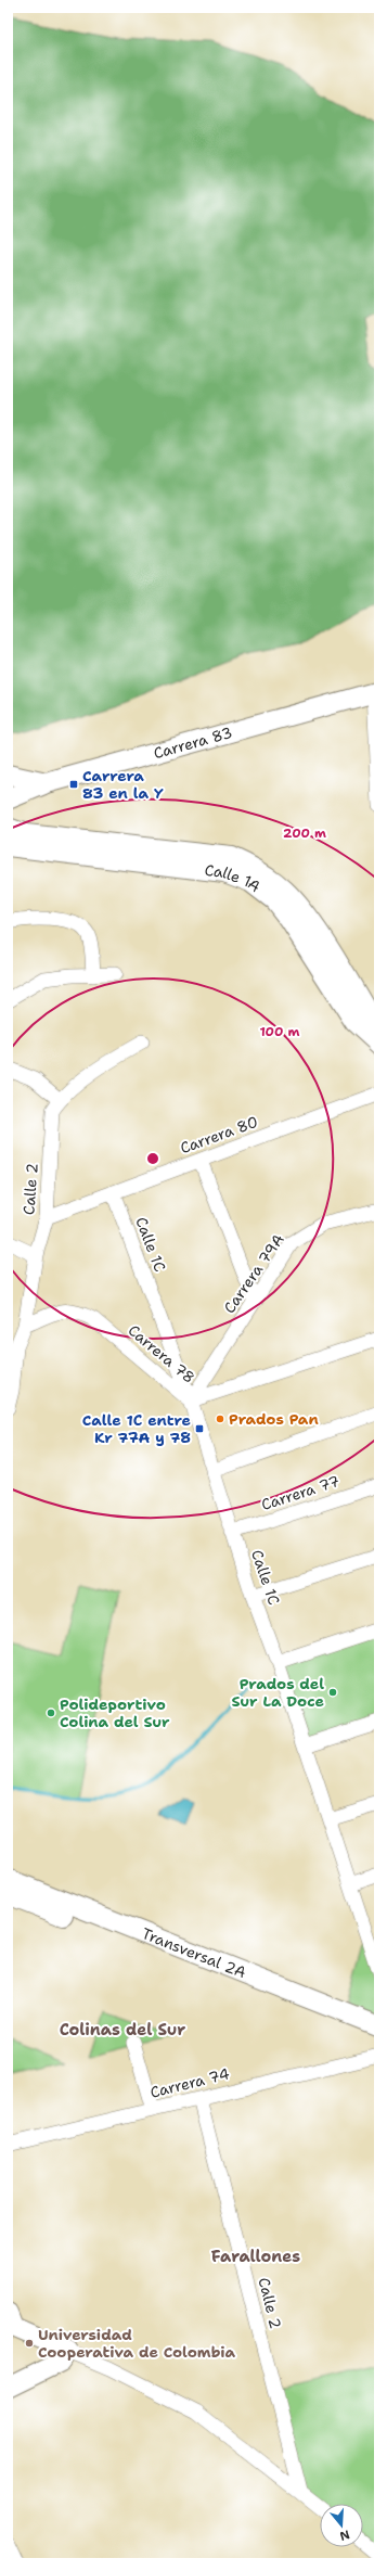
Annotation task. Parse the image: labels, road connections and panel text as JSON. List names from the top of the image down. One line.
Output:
{"streets":{"street":["Carrera 83","Calle 1A","Carrera 80","Calle 2","Calle 1C","Carrera 79A","Carrera 78","Carrera 77","Transversal 2A","Carrera 74"]},"crossings":[["Carrera 80","Calle 2"],["Carrera 80","Calle 1C"],["Calle 2","Carrera 78"],["Calle 2","Carrera 74"],["Calle 1C","Carrera 79A"],["Calle 1C","Carrera 78"],["Calle 1C","Carrera 77"],["Carrera 79A","Carrera 78"]],"districts":["Colinas del Sur","Farallones"],"places":{"transit":["Carrera 83 en la Y","Calle 1C entre Kr 77A y 78"],"other":["Prados Pan","Prados del Sur La Doce","Polideportivo Colina del Sur","Universidad Cooperativa de Colombia"]},"north":"bottom","rings":["200 m","100 m"]}
